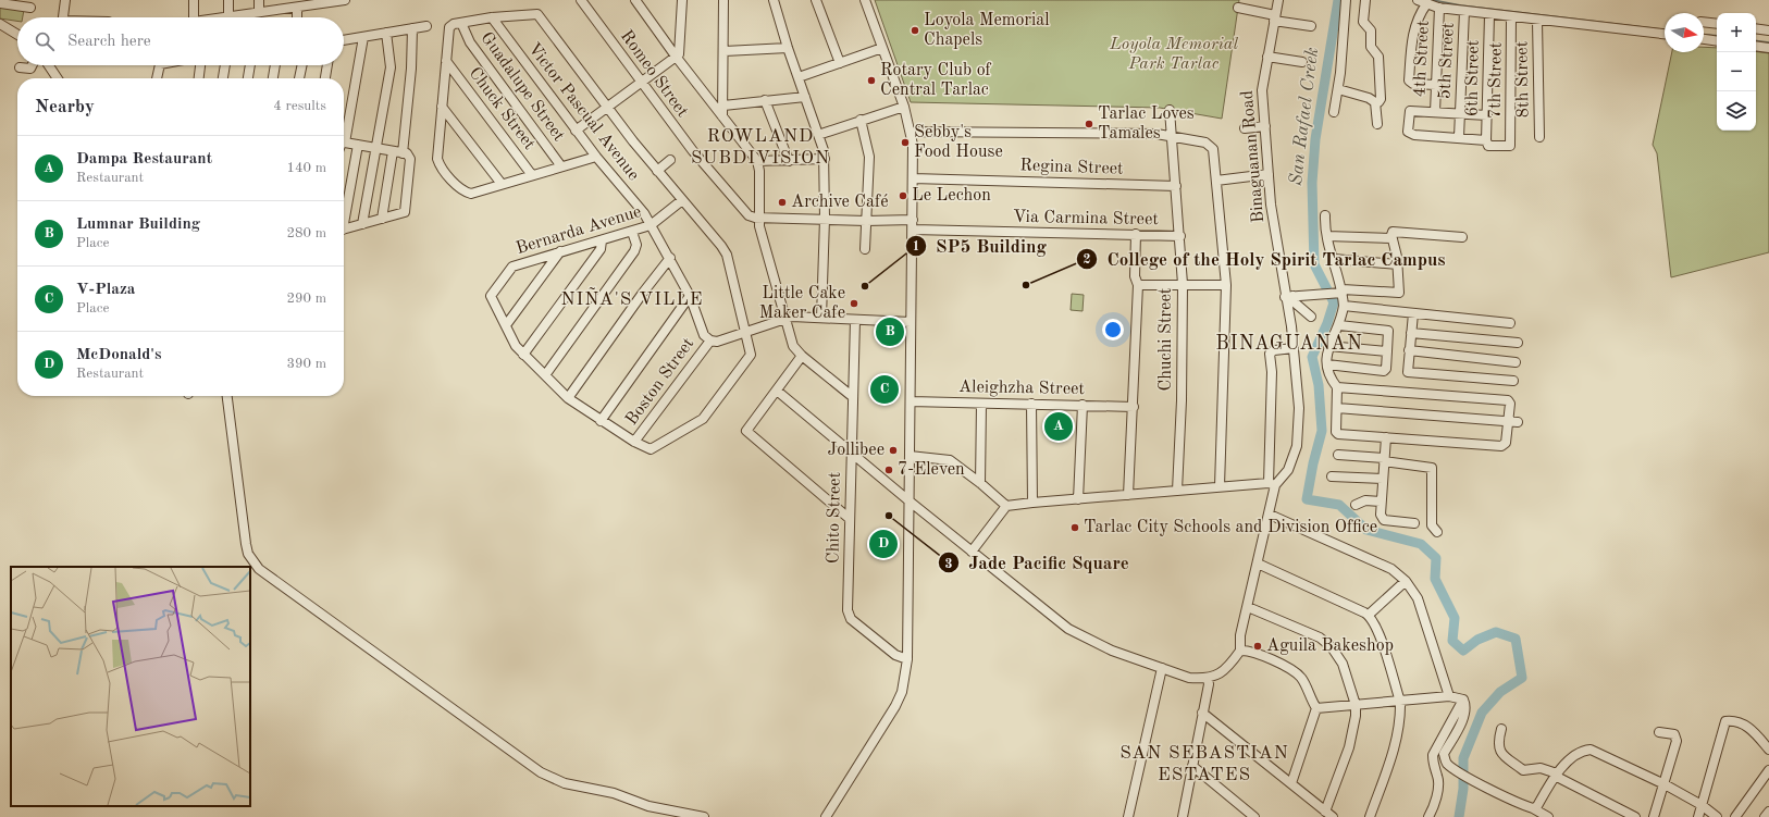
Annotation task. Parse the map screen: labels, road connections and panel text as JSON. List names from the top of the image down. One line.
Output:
{"streets":{"street":["4th Street","5th Street","Romeo Street","6th Street","8th Street","7th Street","Guadalupe Street","Chuck Street","Victor Pascual Avenue","Binaguanan Road","Regina Street","Via Carmina Street","Bernarda Avenue","Chuchi Street","Boston Street","Aleighzha Street","Chito Street"]},"crossings":[["6th Street","7th Street"],["Victor Pascual Avenue","Bernarda Avenue"],["Victor Pascual Avenue","Boston Street"],["Regina Street","Chuchi Street"],["Via Carmina Street","Chuchi Street"],["Bernarda Avenue","Boston Street"]],"districts":["ROWLAND SUBDIVISION","NIÑA'S VILLE","BINAGUANAN","SAN SEBASTIAN ESTATES"],"water":["San Rafael Creek"],"parks":["Loyola Memorial Park Tarlac"],"places":["Loyola Memorial Chapels","Rotary Club of Central Tarlac","Tarlac Loves Tamales","Sebby's Food House","Le Lechon","Archive Café","College of the Holy Spirit Tarlac Campus","SP5 Building","Little Cake Maker Cafe","Jollibee","7-Eleven","Jade Pacific Square","Tarlac City Schools and Division Office","Aguila Bakeshop"],"north":"right","page":{"map_buttons":["+","−"],"search":"Search here","heading":["Nearby","4 results"],"list":[{"mark":"A","name":"Dampa Restaurant","note":"Restaurant","value":"140 m"},{"mark":"B","name":"Lumnar Building","note":"Place","value":"280 m"},{"mark":"C","name":"V-Plaza","note":"Place","value":"290 m"},{"mark":"D","name":"McDonald's","note":"Restaurant","value":"390 m"}],"pins":["B","C","A","D"]}}
